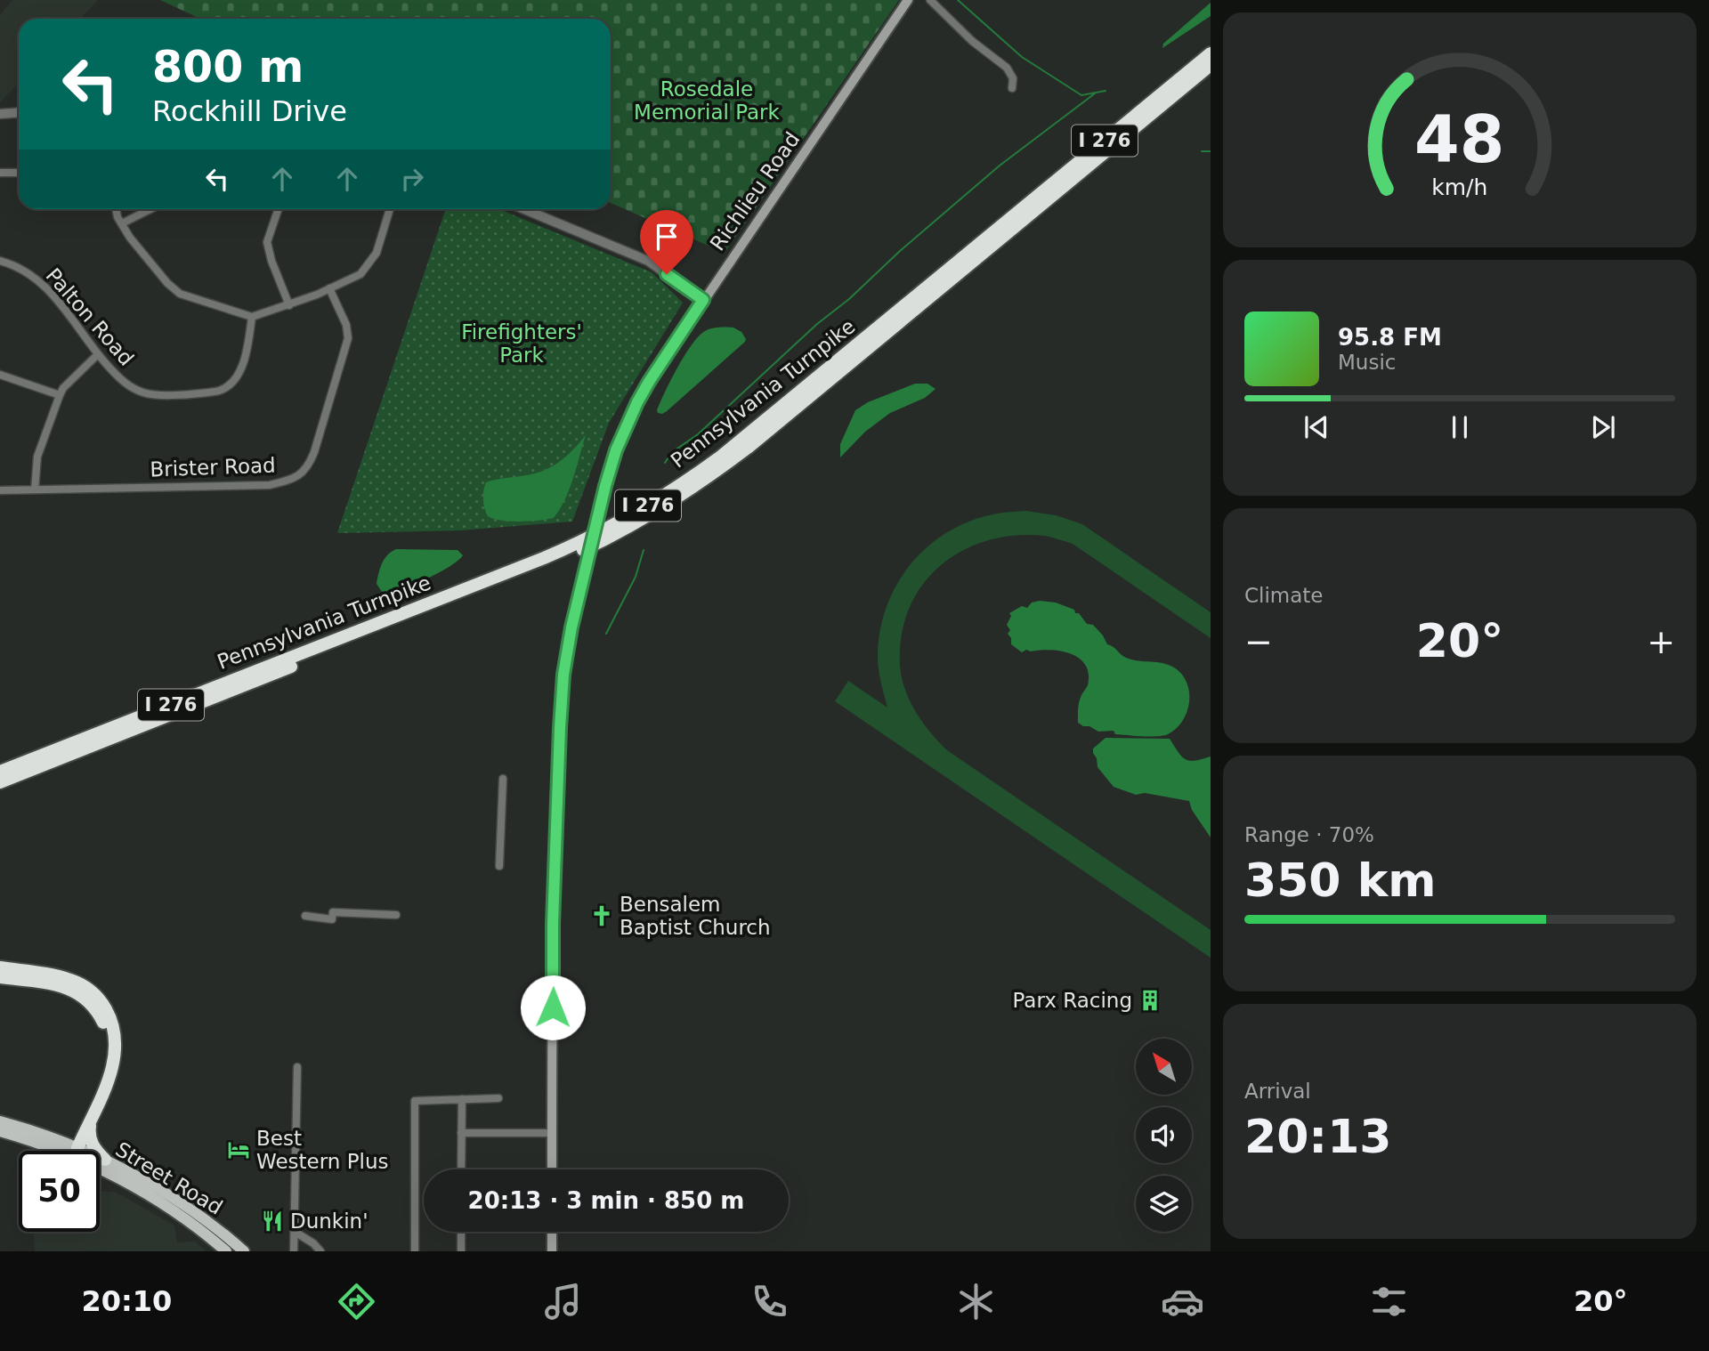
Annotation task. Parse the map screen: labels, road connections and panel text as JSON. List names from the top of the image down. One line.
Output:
{"streets":{"highway":["I 276","Pennsylvania Turnpike"],"main road":["Richlieu Road","Street Road"],"street":["Palton Road","Brister Road"]},"parks":["Rosedale Memorial Park","Firefighters' Park"],"places":{"church":["Bensalem Baptist Church"],"building":["Parx Racing"],"hotel":["Best Western Plus"],"restaurant":["Dunkin'"]},"north":"top left","page":{"turn":["800 m","Rockhill Drive"],"song":["95.8 FM","Music"],"tile":["Climate",["Range · 70%","350 km"],["Arrival","20:13"]],"heat":["−","20°","+"],"limit":"50","trip":"20:13 · 3 min · 850 m","tabs":["20:10","20°"],"gauge":["48","km/h"]}}
